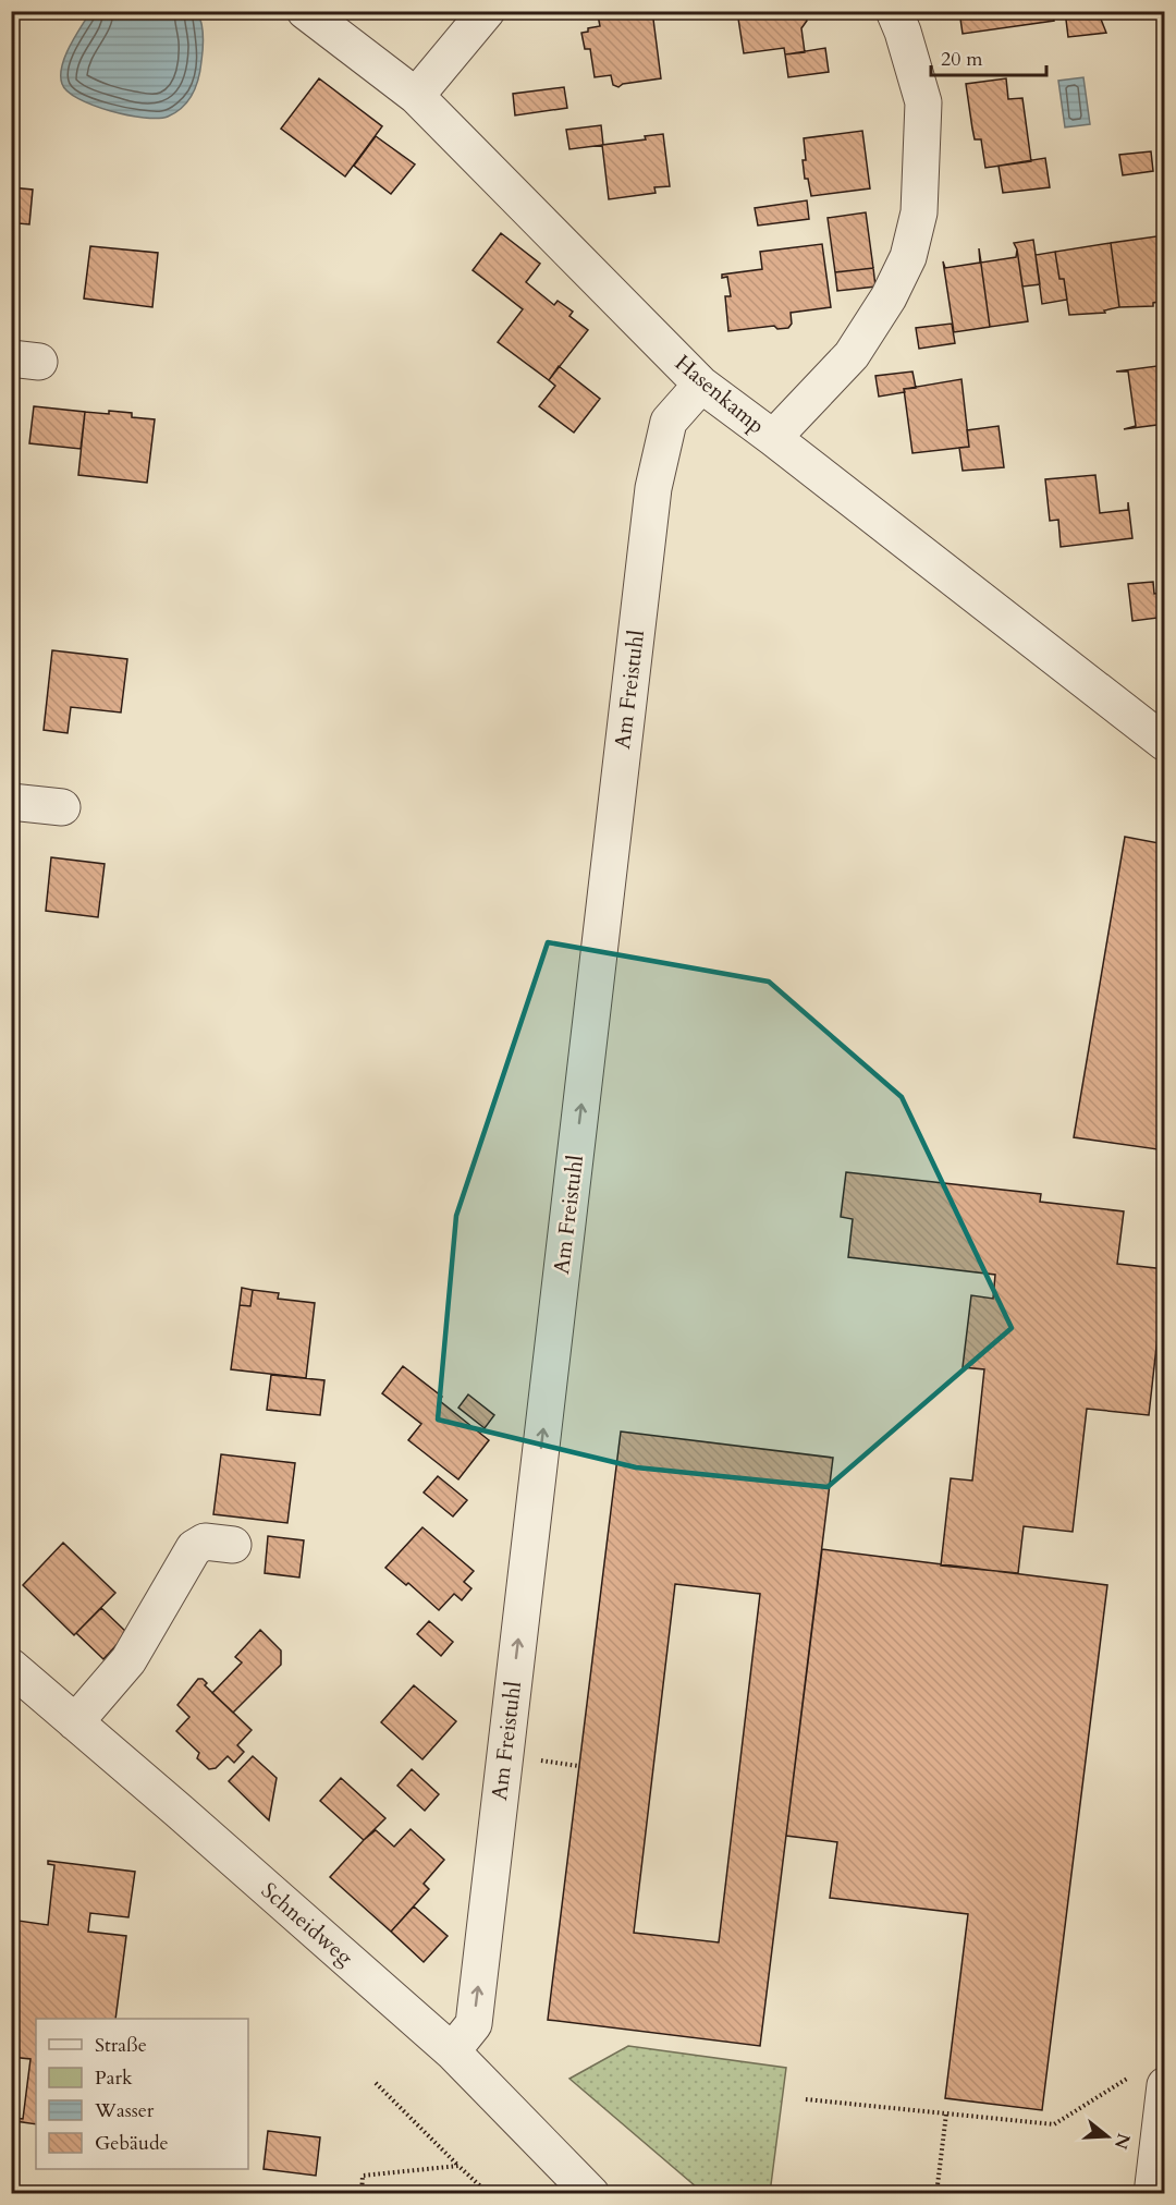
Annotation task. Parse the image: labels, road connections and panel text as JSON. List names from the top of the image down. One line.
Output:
{"streets":{"street":["Hasenkamp","Am Freistuhl","Schneidweg"]},"crossings":[["Hasenkamp","Am Freistuhl"],["Am Freistuhl","Schneidweg"]],"one_way":["Am Freistuhl"],"legend":["Straße","Park","Wasser","Gebäude"],"scale_bar":"20 m","north":"right"}
